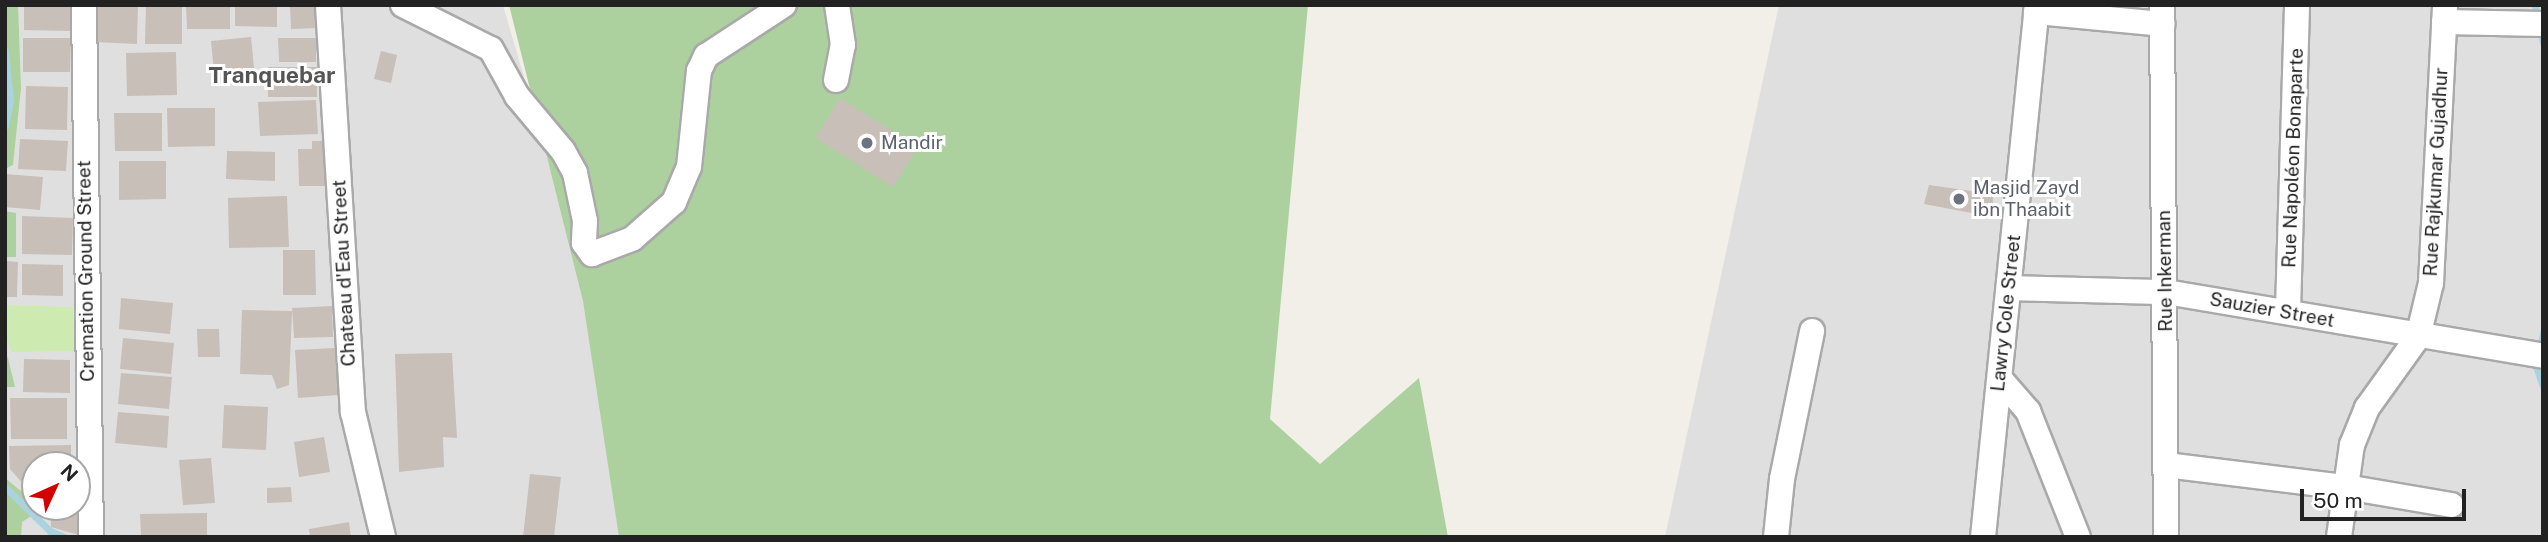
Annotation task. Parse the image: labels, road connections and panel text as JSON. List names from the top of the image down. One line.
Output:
{"streets":{"street":["Rue Napoléon Bonaparte","Rue Rajkumar Gujadhur","Cremation Ground Street","Rue Inkerman","Chateau d'Eau Street","Sauzier Street","Lawry Cole Street"]},"crossings":[["Rue Napoléon Bonaparte","Sauzier Street"],["Rue Rajkumar Gujadhur","Sauzier Street"],["Rue Inkerman","Sauzier Street"],["Sauzier Street","Lawry Cole Street"]],"districts":["Tranquebar"],"places":["Mandir","Masjid Zayd ibn Thaabit"],"scale_bar":"50 m","north":"top right"}
